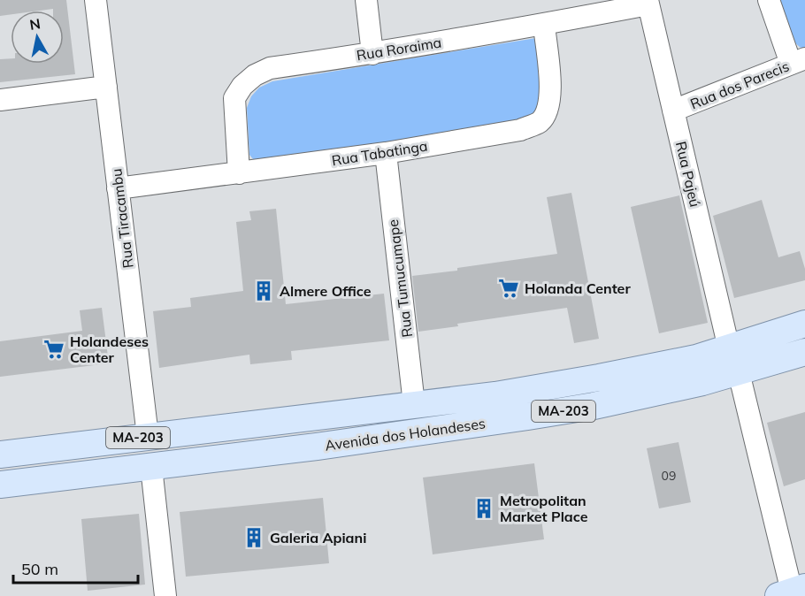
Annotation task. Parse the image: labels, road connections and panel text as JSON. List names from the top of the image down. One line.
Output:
{"streets":{"main road":["MA-203","Avenida dos Holandeses"],"street":["Rua Roraima","Rua dos Parecis","Rua Tabatinga","Rua Pajeú","Rua Tiracambu","Rua Tumucumape"]},"crossings":[["Rua Roraima","Rua Tabatinga"],["Rua Roraima","Rua Pajeú"],["Rua dos Parecis","Rua Pajeú"],["Rua Tabatinga","Rua Tiracambu"],["Rua Tabatinga","Rua Tumucumape"],["Rua Pajeú","Avenida dos Holandeses"],["Rua Tiracambu","Avenida dos Holandeses"],["Rua Tumucumape","Avenida dos Holandeses"]],"places":{"supermarket":["Holanda Center","Holandeses Center"],"building":["Almere Office","Metropolitan Market Place","Galeria Apiani"]},"house_numbers":["09"],"scale_bar":"50 m","north":"top"}
